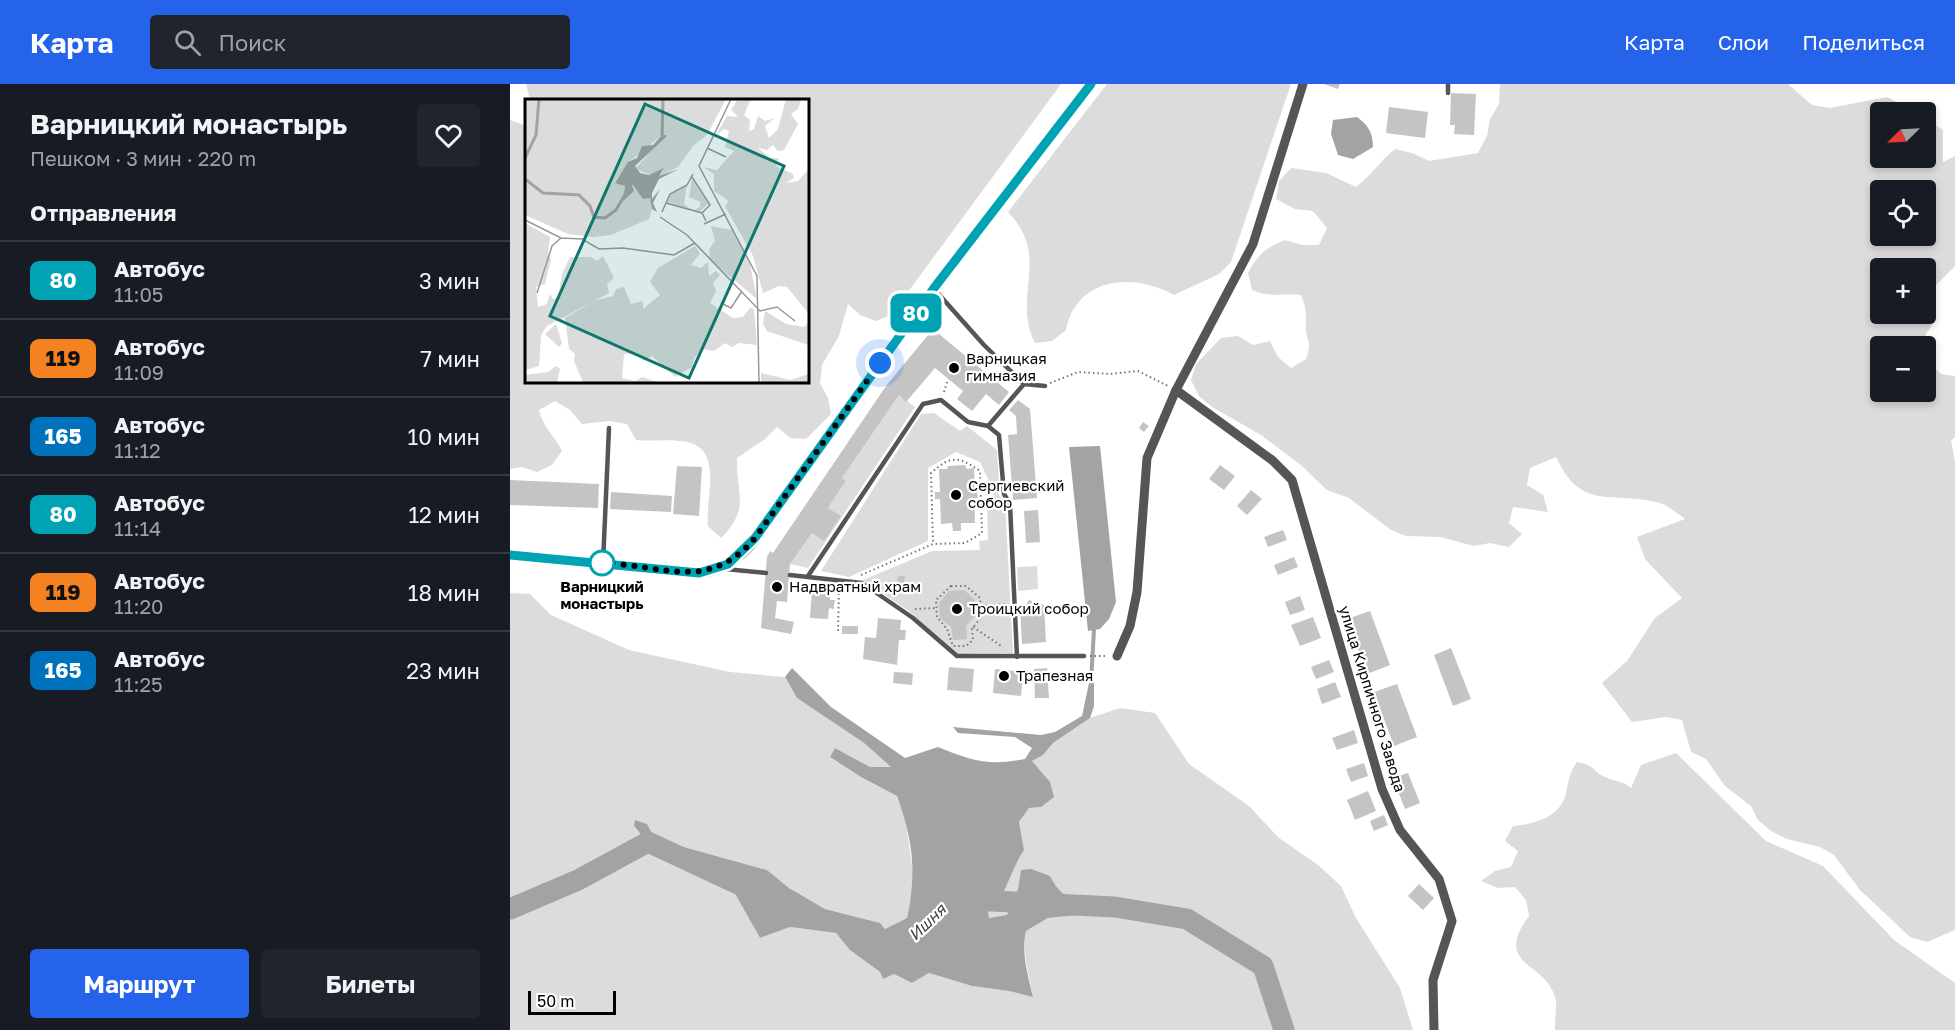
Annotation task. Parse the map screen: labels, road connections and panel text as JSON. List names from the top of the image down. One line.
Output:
{"streets":{"street":["улица Кирпичного Завода"]},"water":["Ишня"],"places":["Варницкая гимназия","Сергиевский собор","Варницкий монастырь","Надвратный храм","Троицкий собор","Трапезная"],"lines":["bus line 80"],"scale_bar":"50 m","north":"bottom left","page":{"header":"Карта","search":"Поиск","nav":["Карта","Слои","Поделиться"],"heading":[["Варницкий монастырь","Пешком · 3 мин · 220 m"],"Отправления"],"on_map":"80","map_buttons":["+","−"],"list":[{"mark":"80","name":"Автобус","note":"11:05","value":"3 мин"},{"mark":"119","name":"Автобус","note":"11:09","value":"7 мин"},{"mark":"165","name":"Автобус","note":"11:12","value":"10 мин"},{"mark":"80","name":"Автобус","note":"11:14","value":"12 мин"},{"mark":"119","name":"Автобус","note":"11:20","value":"18 мин"},{"mark":"165","name":"Автобус","note":"11:25","value":"23 мин"}],"buttons":["Маршрут","Билеты"],"scale":"50 m"}}
